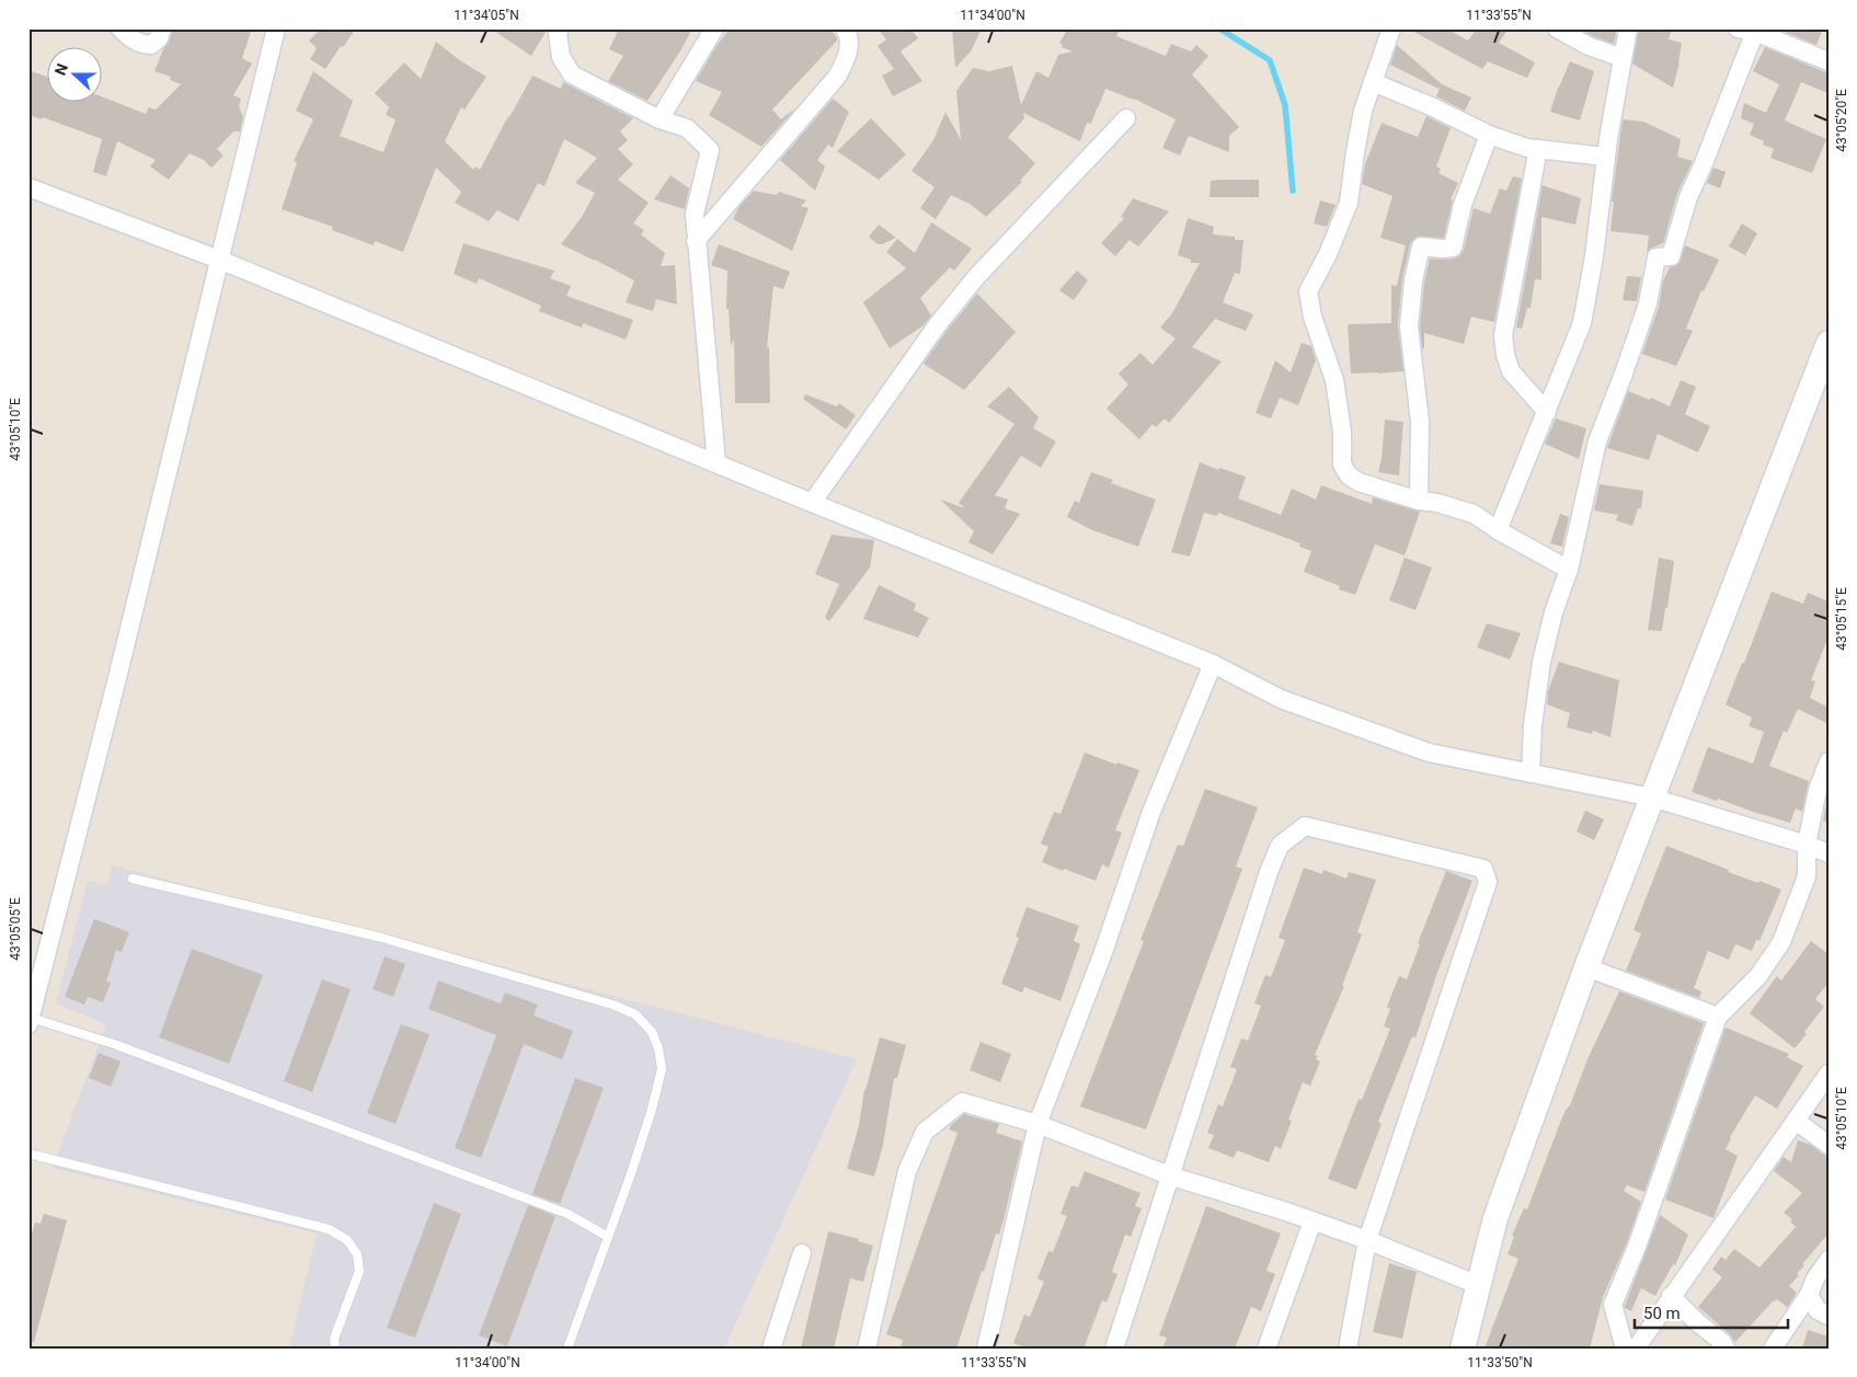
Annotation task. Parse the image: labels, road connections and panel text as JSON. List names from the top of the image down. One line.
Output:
{"scale_bar":"50 m","north":"left","coordinates":["11°34'05\"N","11°34'00\"N","11°33'55\"N","43°05'20\"E","43°05'10\"E","43°05'15\"E","43°05'05\"E","11°33'50\"N"]}
